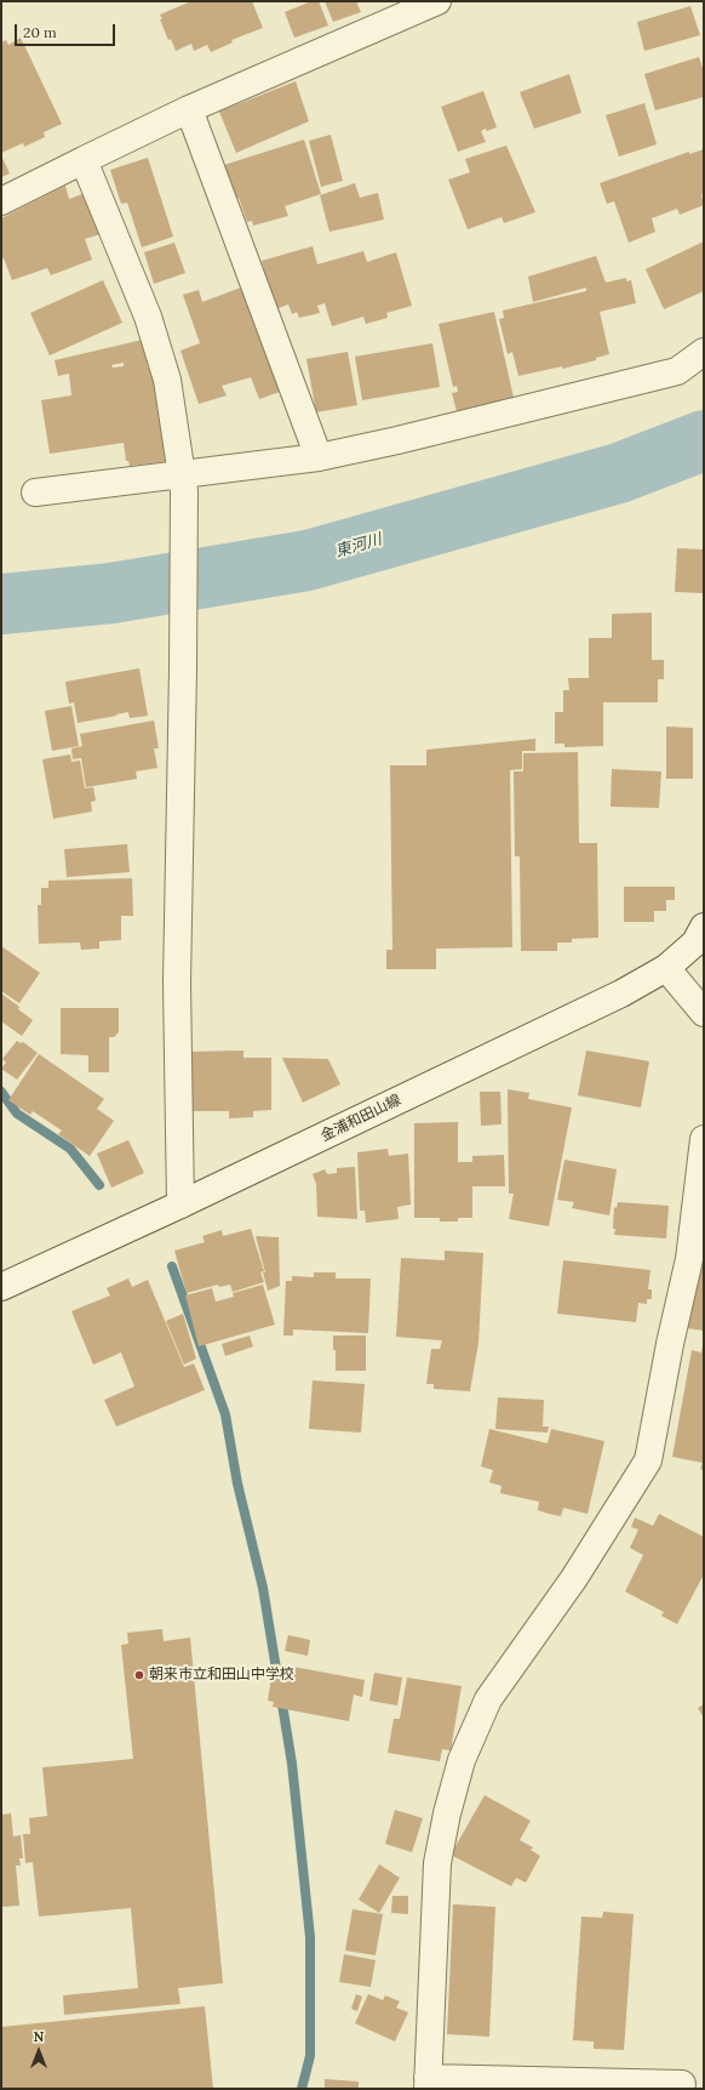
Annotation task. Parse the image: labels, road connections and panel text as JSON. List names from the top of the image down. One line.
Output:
{"streets":{"street":["金浦和田山線"]},"water":["東河川"],"places":["朝来市立和田山中学校"],"scale_bar":"20 m","north":"top"}
